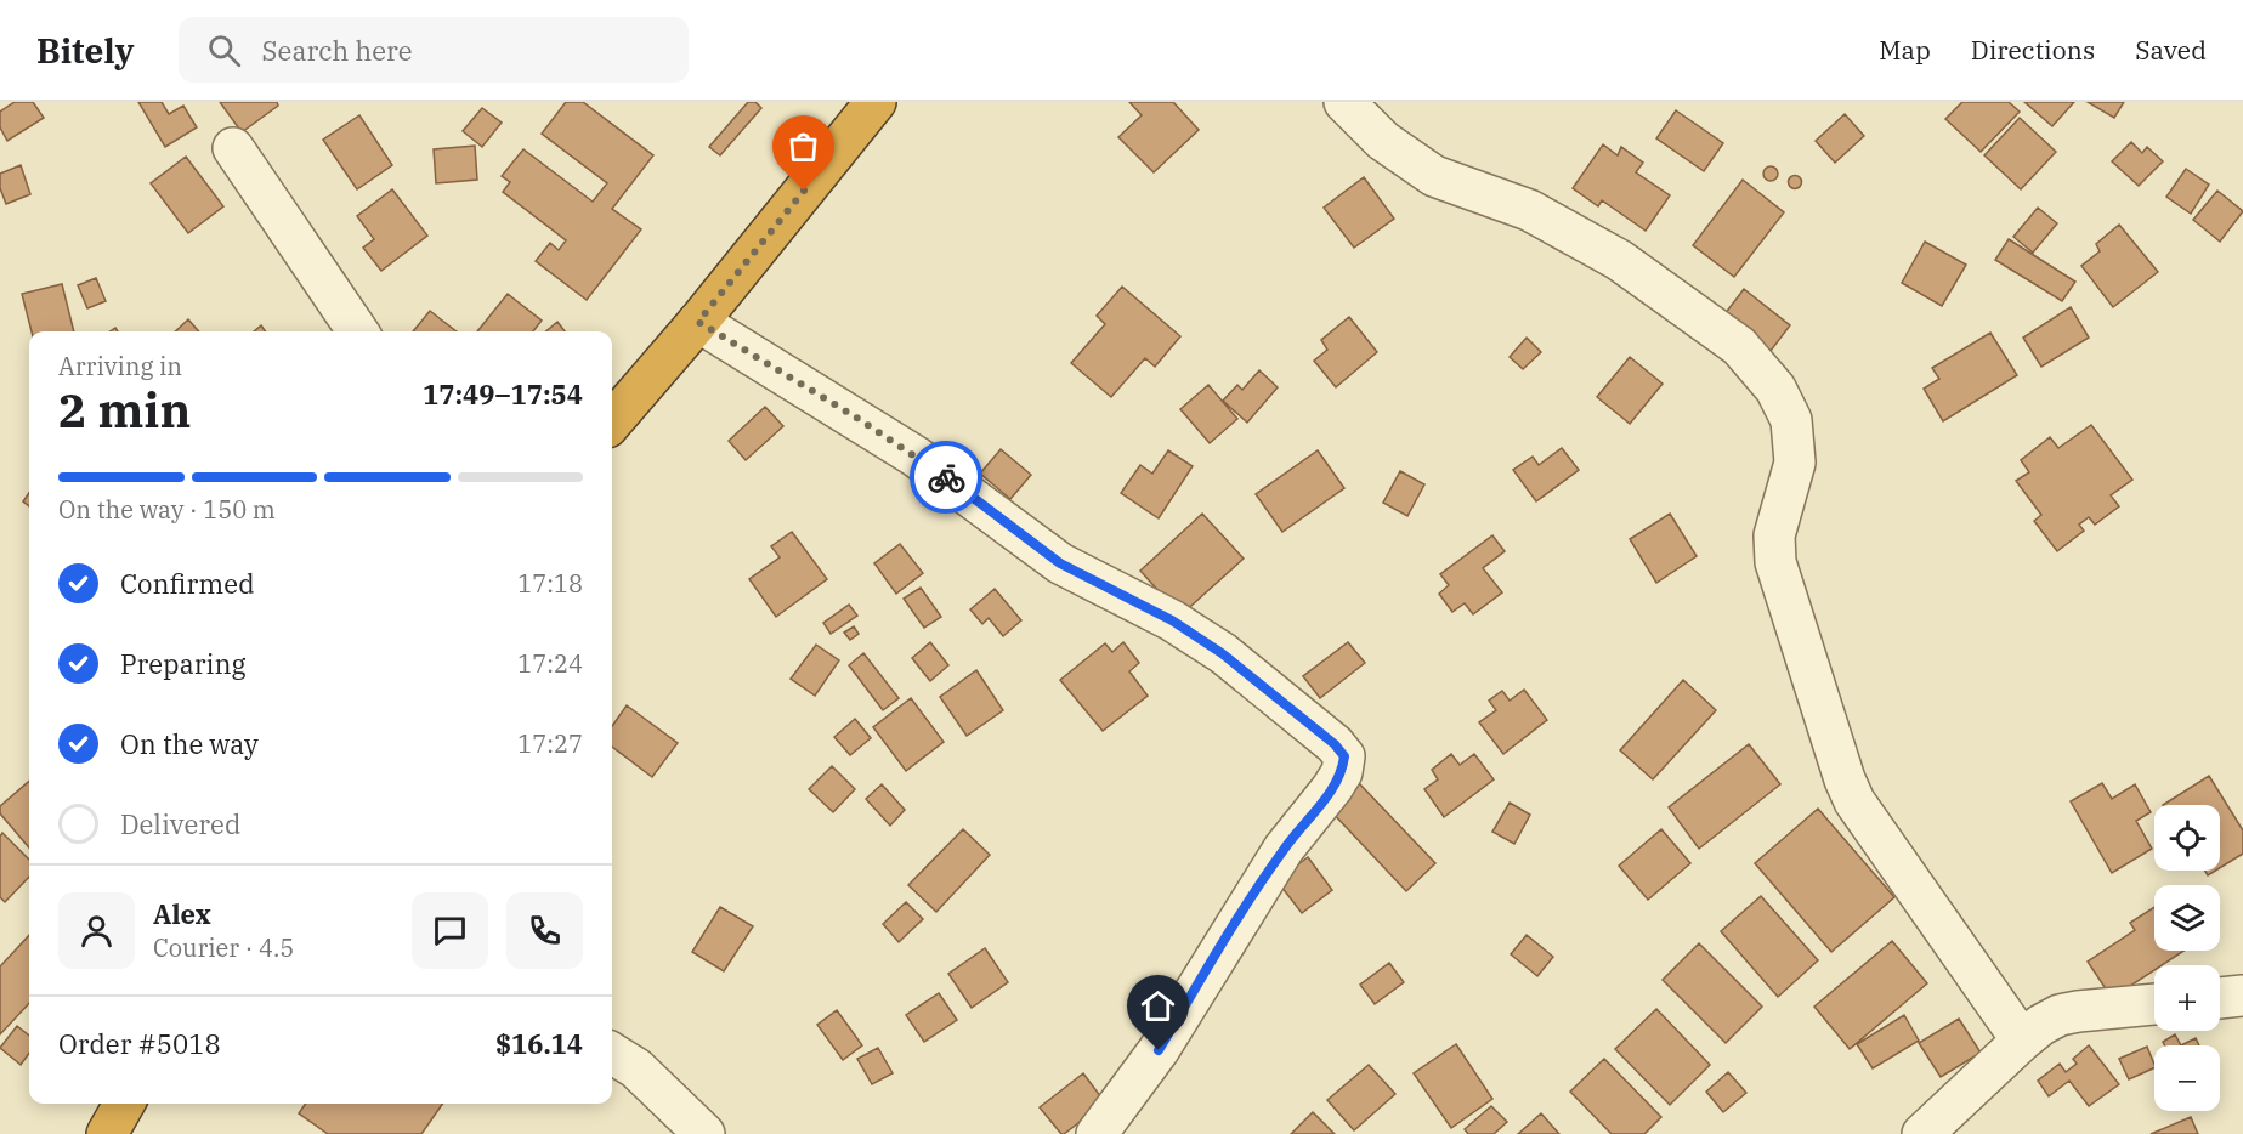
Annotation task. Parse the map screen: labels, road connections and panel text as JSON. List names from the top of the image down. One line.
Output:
{"page":{"header":"Bitely","search":"Search here","nav":["Map","Directions","Saved"],"heading":["2 min","Arriving in","17:49–17:54"],"panel":["Alex","Courier · 4.5","Order #5018","$16.14"],"bar":"On the way · 150 m","list":[["Confirmed","17:18"],["Preparing","17:24"],["On the way","17:27"],"Delivered"],"map_buttons":["+","−"]}}
